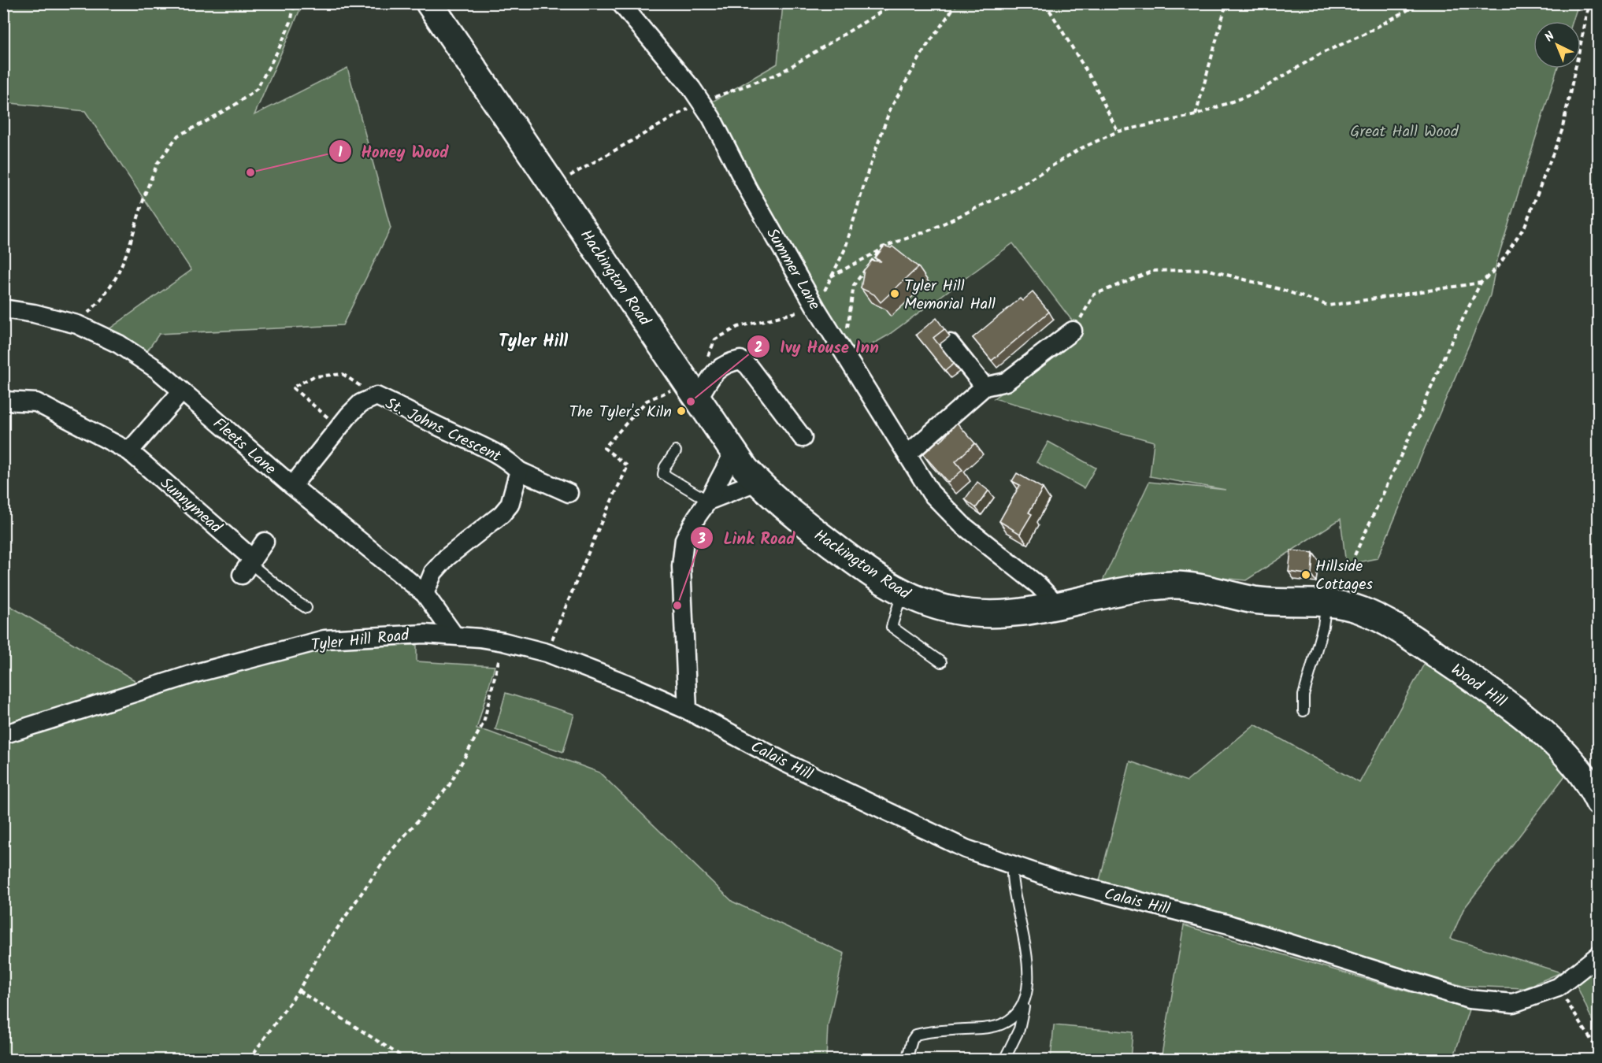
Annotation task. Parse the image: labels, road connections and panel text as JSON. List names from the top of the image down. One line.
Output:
{"streets":{"street":["Summer Lane","Hackington Road","St. Johns Crescent","Fleets Lane","Sunnymead","Tyler Hill Road","Wood Hill","Calais Hill"]},"crossings":[["Summer Lane","Hackington Road"],["Hackington Road","Wood Hill"],["St. Johns Crescent","Fleets Lane"],["Fleets Lane","Tyler Hill Road"],["Tyler Hill Road","Calais Hill"]],"districts":["Tyler Hill"],"parks":["Great Hall Wood"],"places":["Honey Wood","Tyler Hill Memorial Hall","Ivy House Inn","The Tyler's Kiln","Hillside Cottages","Link Road"],"north":"top left"}
